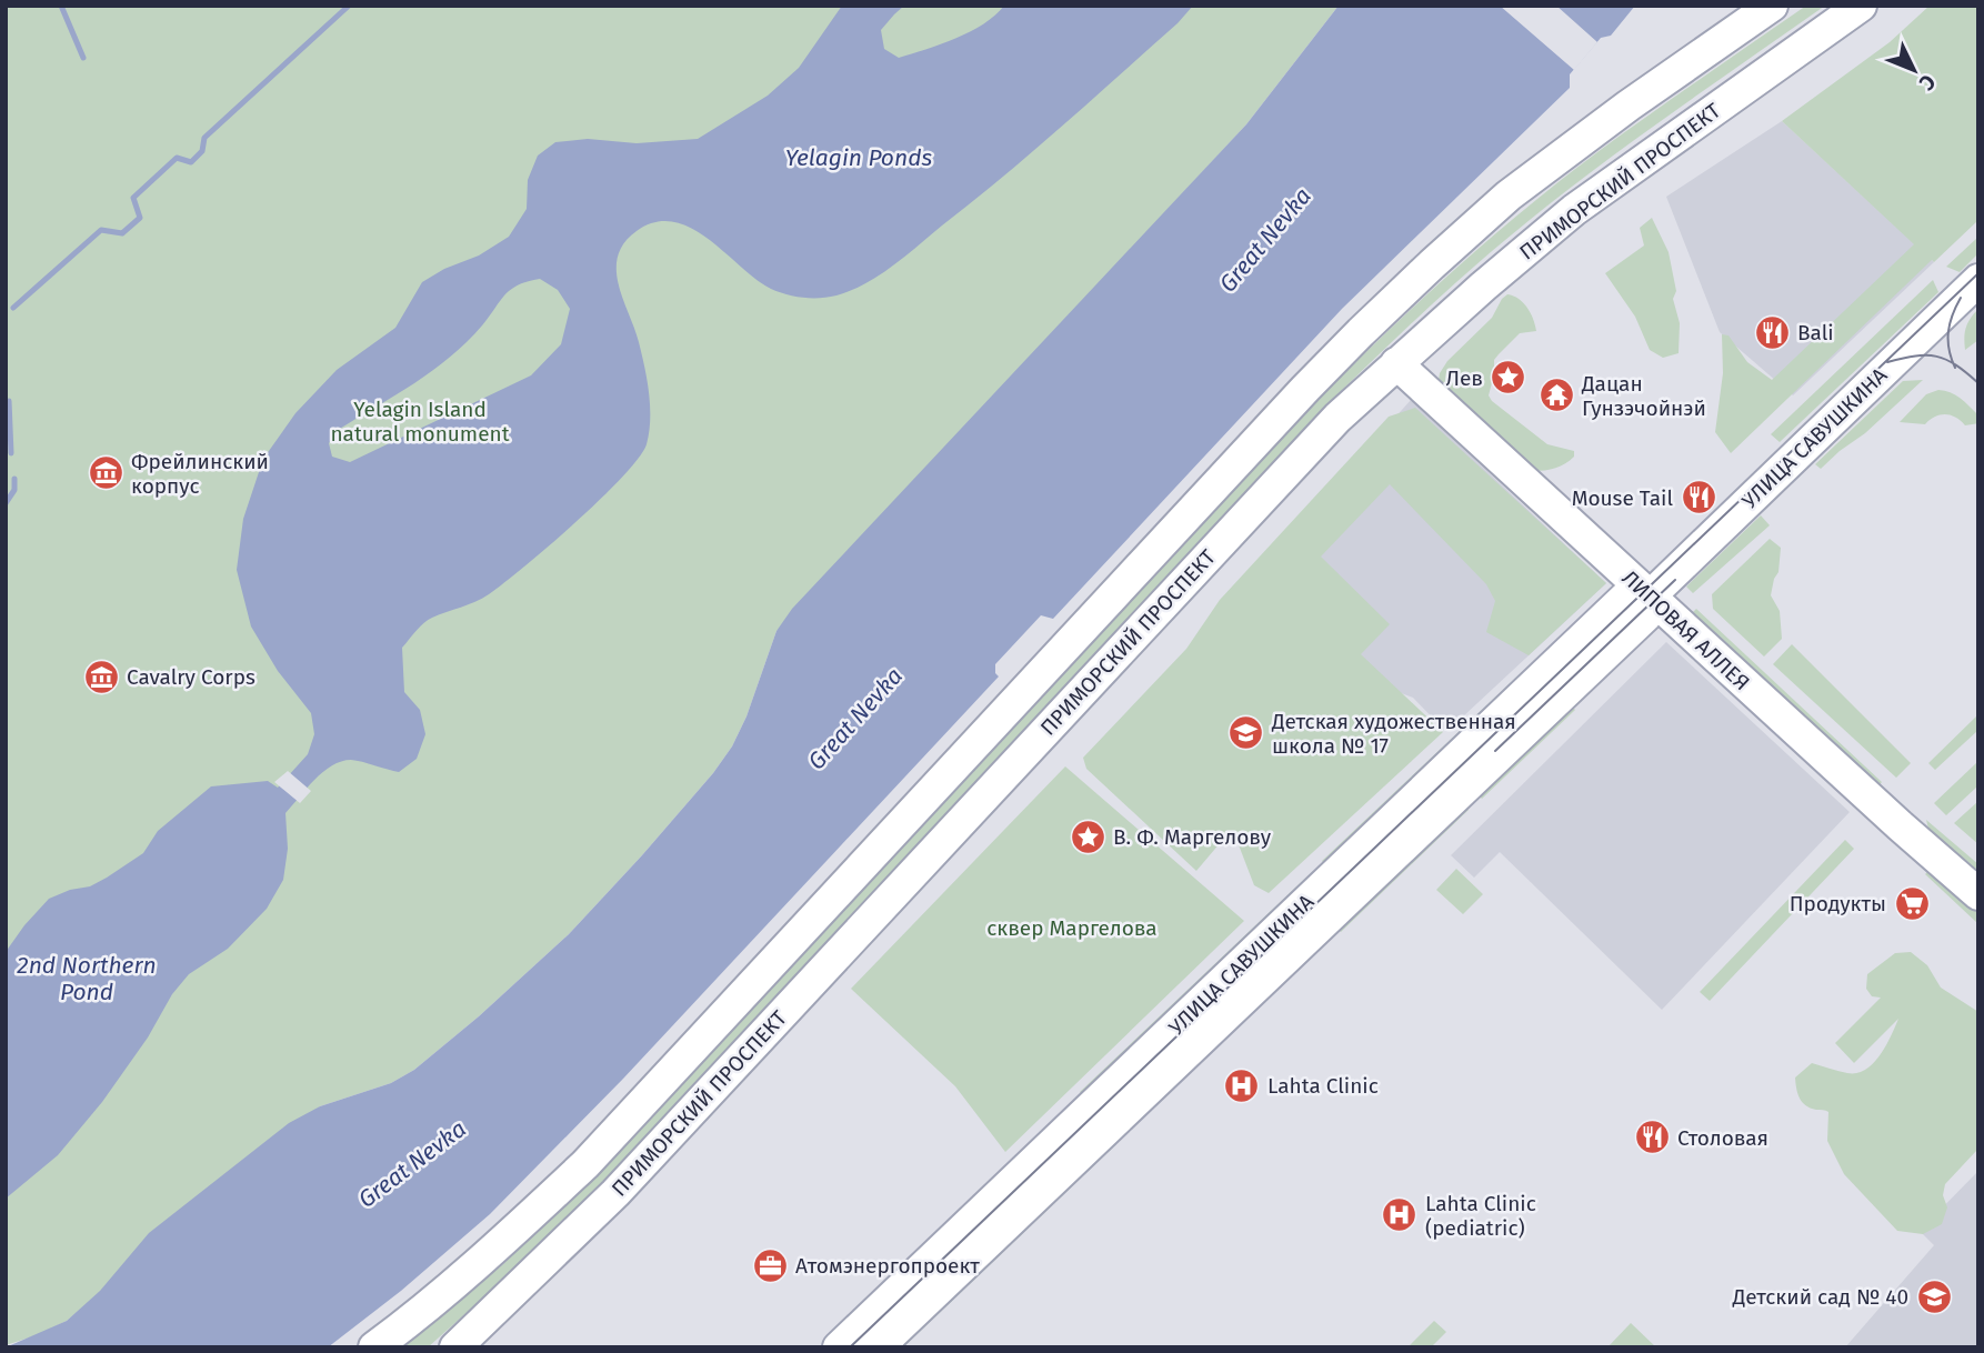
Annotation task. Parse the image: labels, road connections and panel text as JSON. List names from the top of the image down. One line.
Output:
{"streets":{"main road":["ПРИМОРСКИЙ ПРОСПЕКТ","УЛИЦА САВУШКИНА","ЛИПОВАЯ АЛЛЕЯ"]},"crossings":[["ПРИМОРСКИЙ ПРОСПЕКТ","ЛИПОВАЯ АЛЛЕЯ"],["УЛИЦА САВУШКИНА","ЛИПОВАЯ АЛЛЕЯ"]],"water":["Yelagin Ponds","Great Nevka","2nd Northern Pond"],"parks":["Yelagin Island natural monument","сквер Маргелова"],"places":{"restaurant":["Bali","Mouse Tail","Столовая"],"place":["Лев","В. Ф. Маргелову"],"temple":["Дацан Гунзэчойнэй"],"museum":["Фрейлинский корпус","Cavalry Corps"],"school or university":["Детская художественная школа № 17","Детский сад № 40"],"supermarket":["Продукты"],"hospital":["Lahta Clinic","Lahta Clinic (pediatric)"],"office":["Атомэнергопроект"]},"north":"bottom right"}
